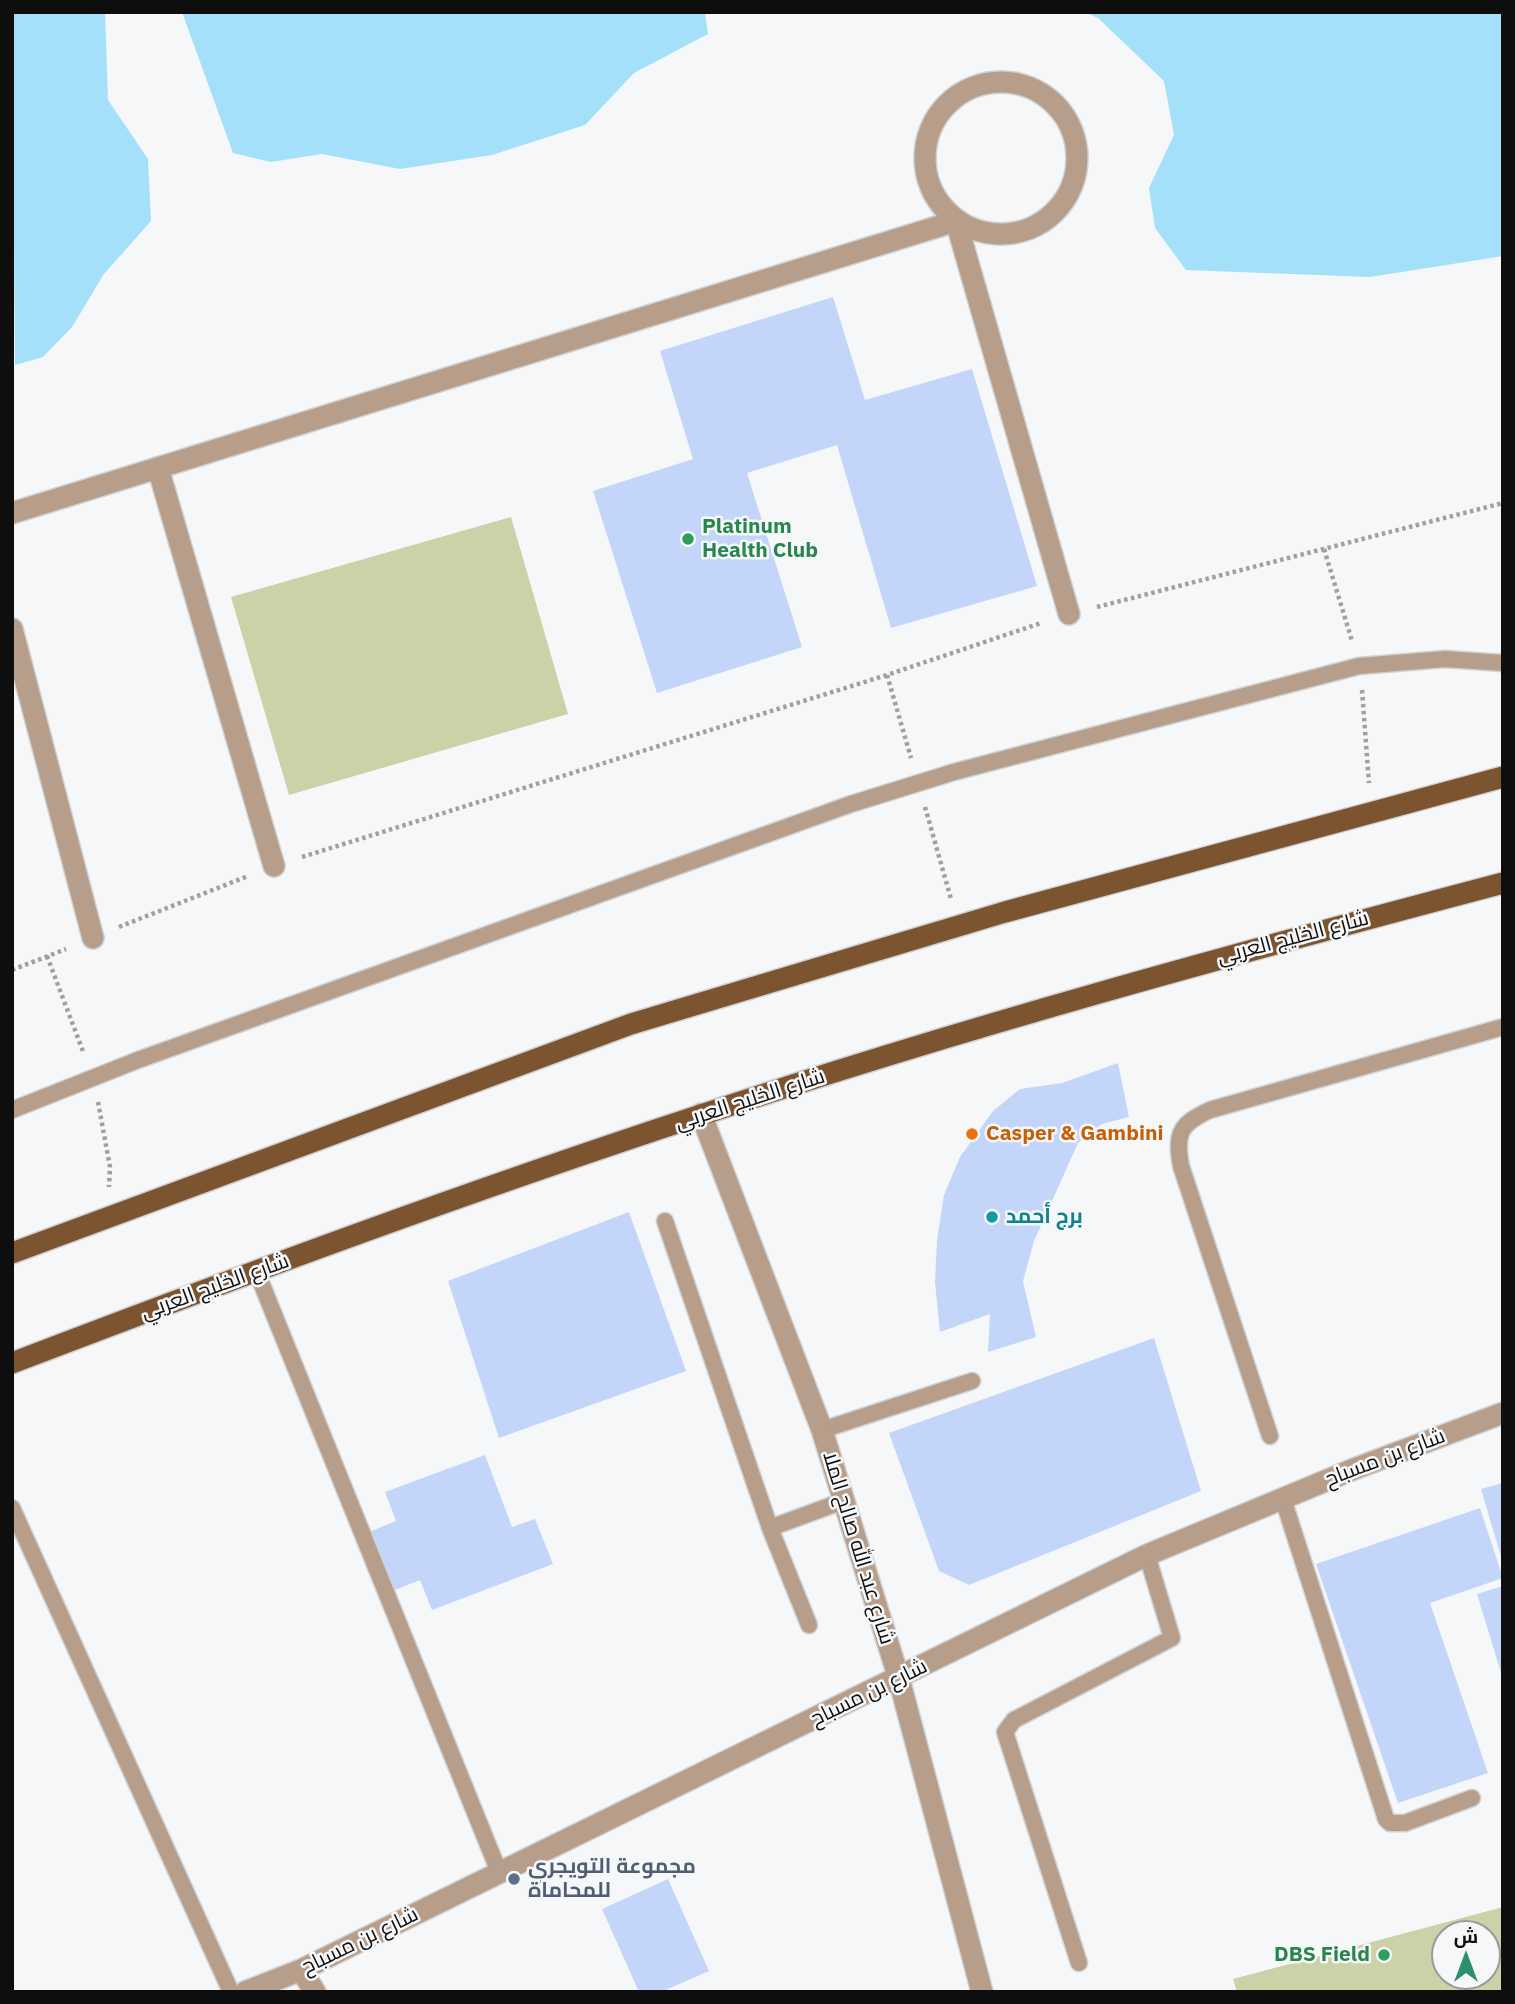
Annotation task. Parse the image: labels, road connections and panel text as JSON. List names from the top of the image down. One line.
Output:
{"streets":{"main road":["شارع الخليج العربي"],"street":["شارع بن مسباح","شارع عبد الله صالح الملا"]},"crossings":[["شارع الخليج العربي","شارع عبد الله صالح الملا"],["شارع بن مسباح","شارع عبد الله صالح الملا"]],"places":["Platinum Health Club","Casper & Gambini","برج أحمد","مجموعة التويجري للمحاماة","DBS Field"],"north":"top"}
